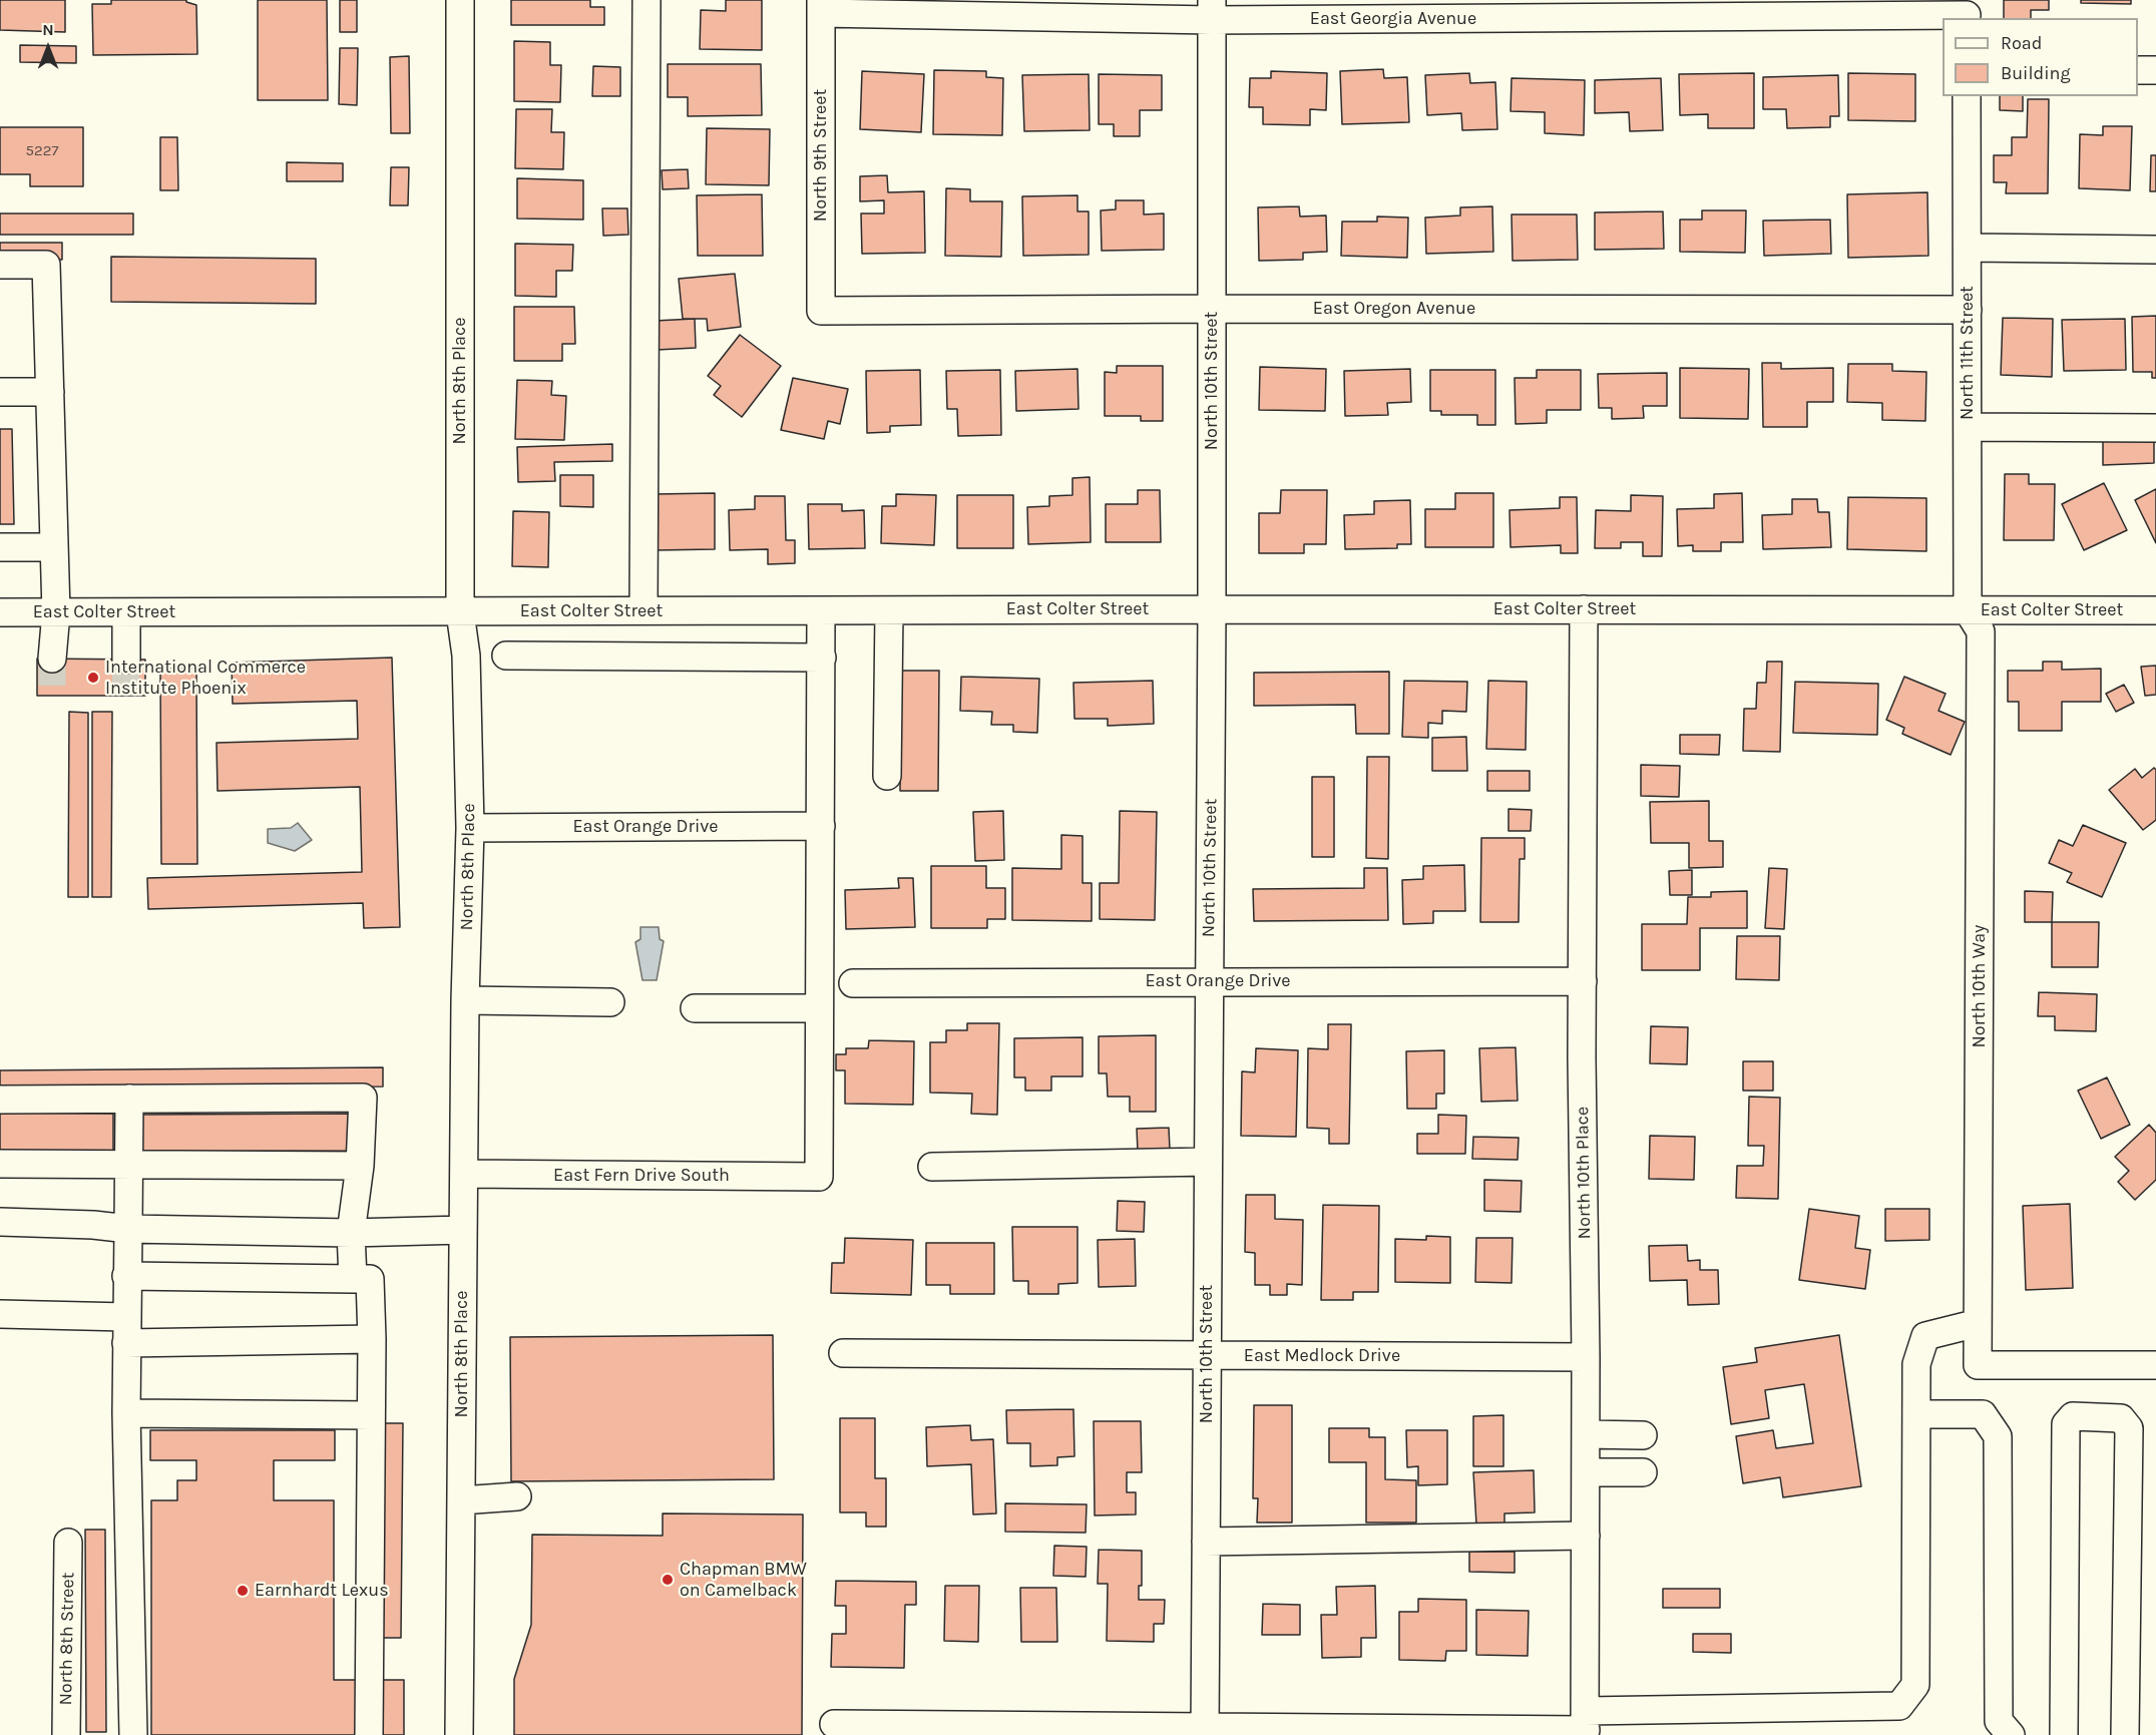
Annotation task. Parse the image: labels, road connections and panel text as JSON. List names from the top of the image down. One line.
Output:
{"streets":{"street":["East Georgia Avenue","North 9th Street","East Oregon Avenue","North 11th Street","North 8th Place","North 10th Street","East Colter Street","East Orange Drive","North 10th Way","North 10th Place","East Fern Drive South","East Medlock Drive","North 8th Street"]},"crossings":[["East Georgia Avenue","North 9th Street"],["East Georgia Avenue","North 10th Street"],["North 9th Street","East Oregon Avenue"],["East Oregon Avenue","North 11th Street"],["East Oregon Avenue","North 10th Street"],["North 11th Street","East Colter Street"],["North 11th Street","North 10th Way"],["North 8th Place","East Colter Street"],["North 8th Place","East Orange Drive"],["North 8th Place","East Fern Drive South"],["North 10th Street","East Colter Street"],["North 10th Street","East Orange Drive"],["North 10th Street","East Medlock Drive"],["East Colter Street","North 10th Way"],["East Colter Street","North 10th Place"],["East Orange Drive","North 10th Place"],["North 10th Place","East Medlock Drive"]],"places":["International Commerce Institute Phoenix","Chapman BMW on Camelback","Earnhardt Lexus"],"house_numbers":["5227"],"legend":["Road","Building"],"north":"top"}
